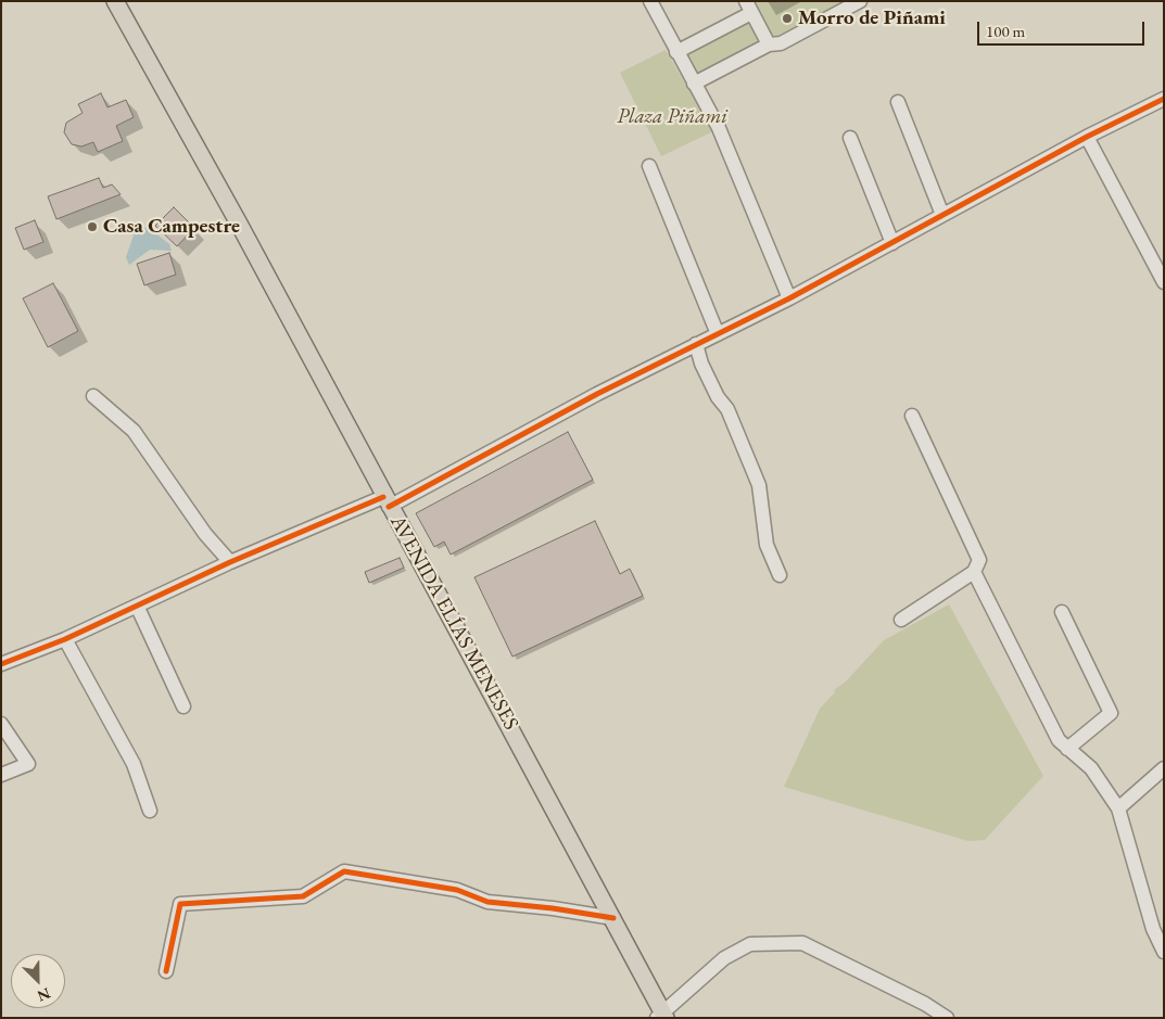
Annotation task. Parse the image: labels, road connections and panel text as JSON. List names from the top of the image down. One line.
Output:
{"streets":{"main road":["AVENIDA ELÍAS MENESES"]},"parks":["Plaza Piñami"],"places":["Morro de Piñami","Casa Campestre"],"scale_bar":"100 m","north":"bottom right"}
